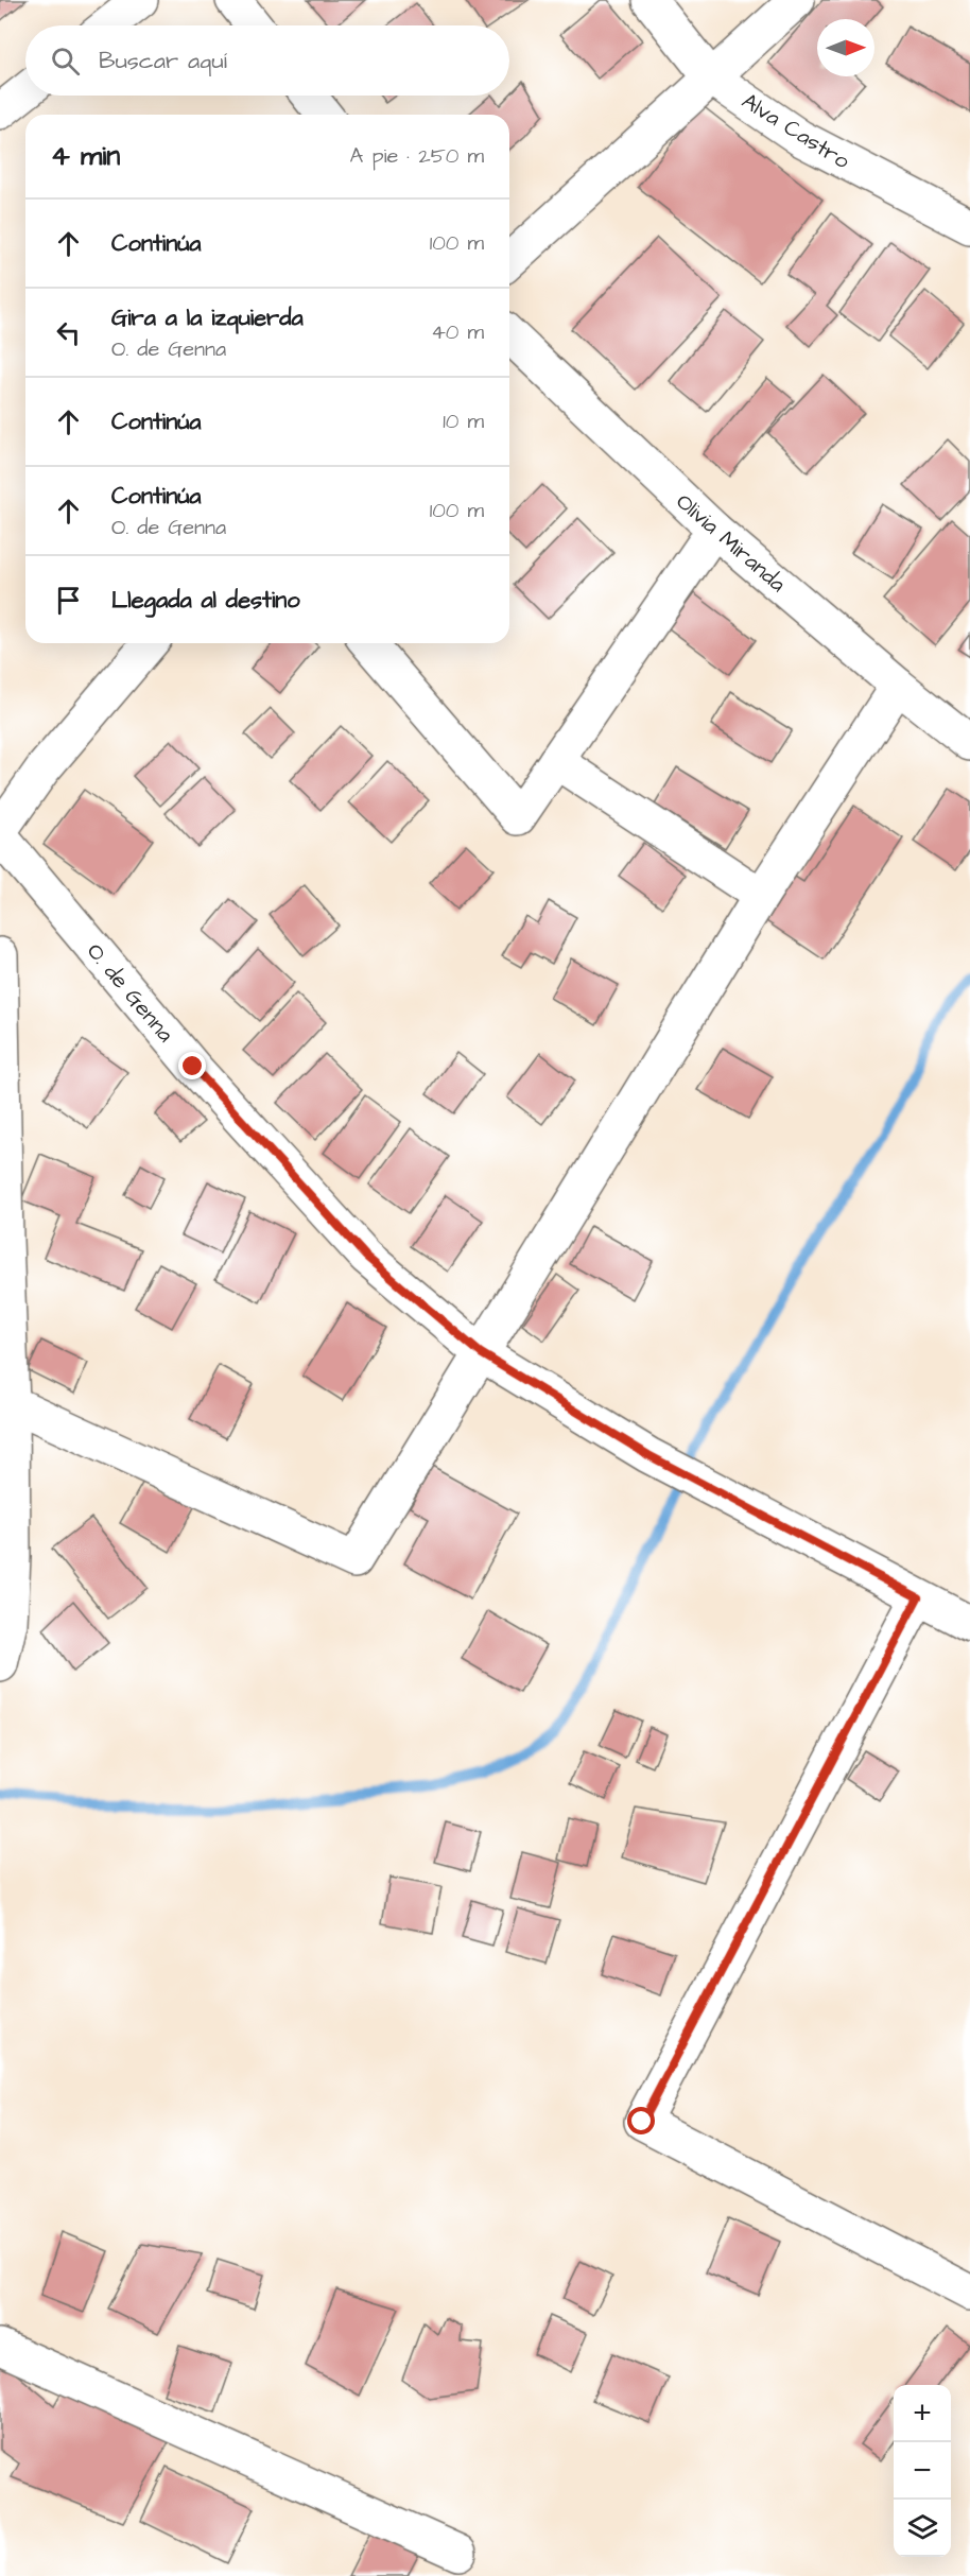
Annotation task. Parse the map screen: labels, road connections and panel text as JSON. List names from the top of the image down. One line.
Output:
{"streets":{"street":["Alva Castro","Olivia Miranda","O. de Genna"]},"north":"right","page":{"search":"Buscar aquí","heading":["4 min","A pie · 250 m"],"list":[["Continúa","100 m"],["Gira a la izquierda","O. de Genna","40 m"],["Continúa","10 m"],["Continúa","O. de Genna","100 m"],"Llegada al destino"],"map_buttons":["+","−"]}}
